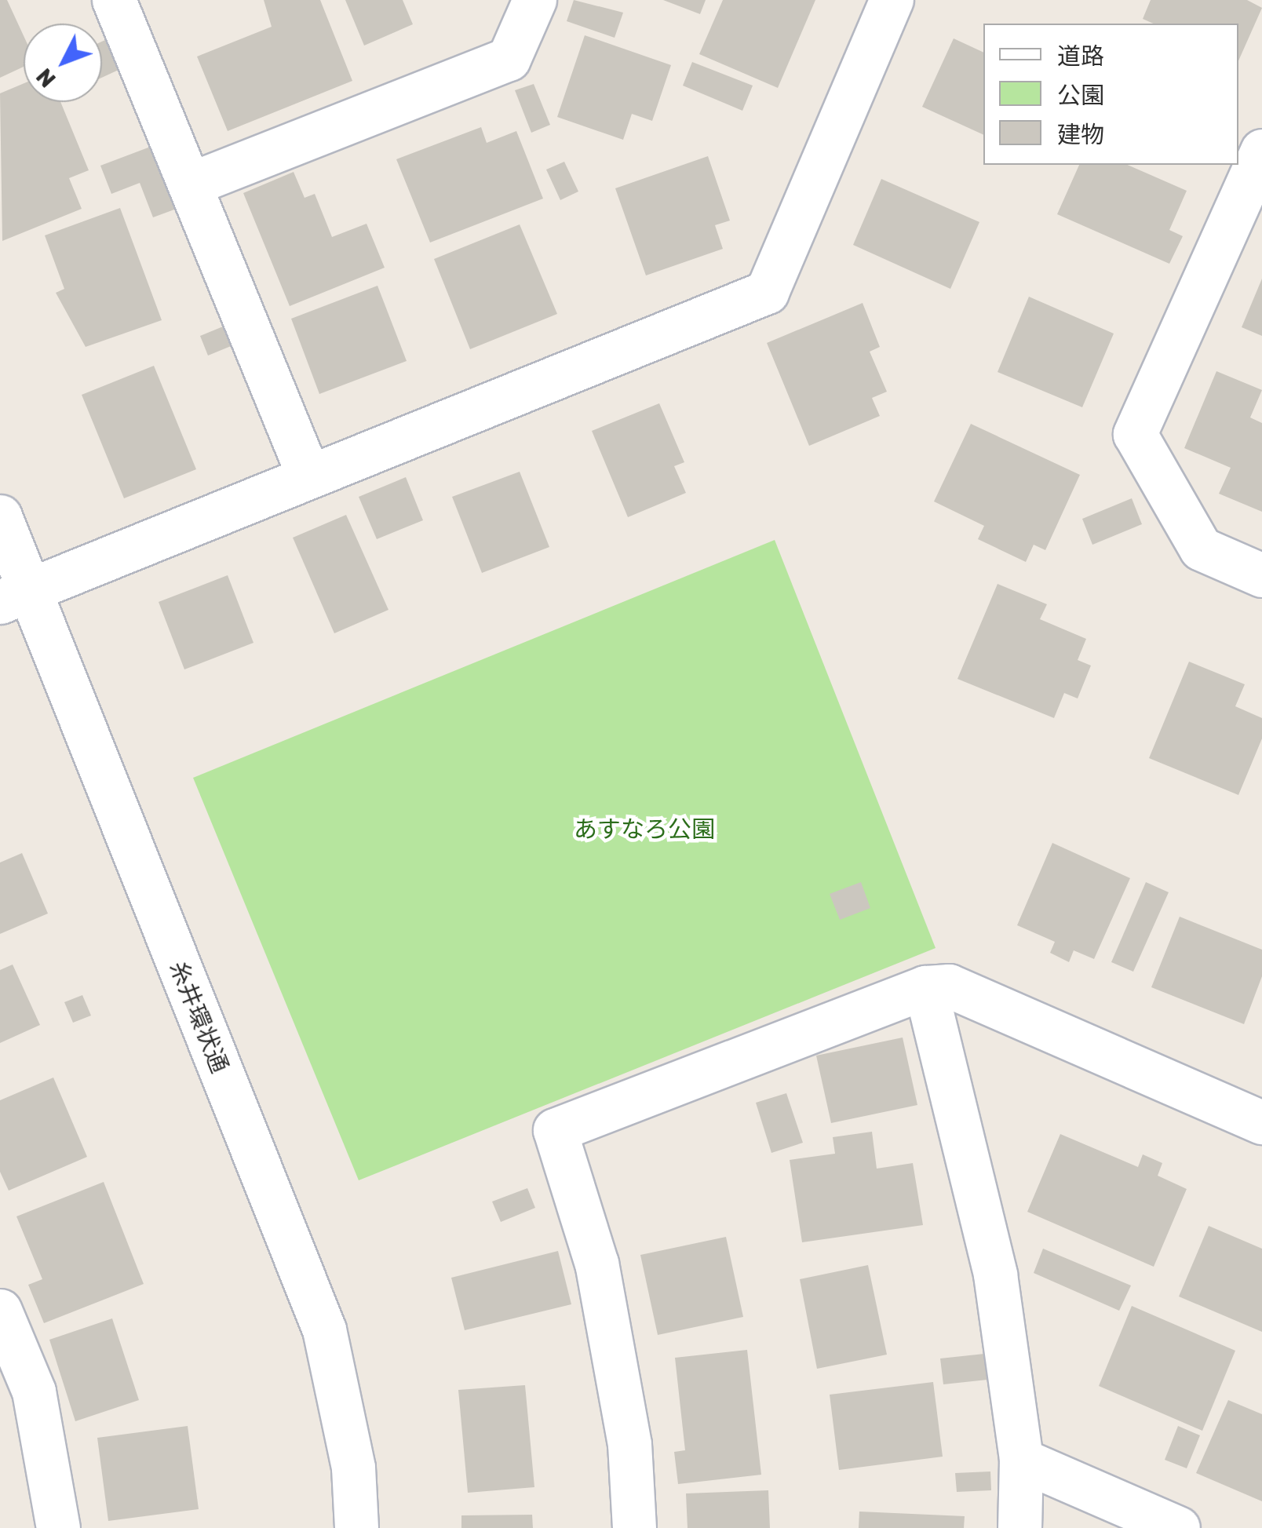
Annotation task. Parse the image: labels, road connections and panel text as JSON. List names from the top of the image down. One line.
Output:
{"streets":{"street":["糸井環状通"]},"parks":["あすなろ公園"],"legend":["道路","公園","建物"],"north":"bottom left"}
